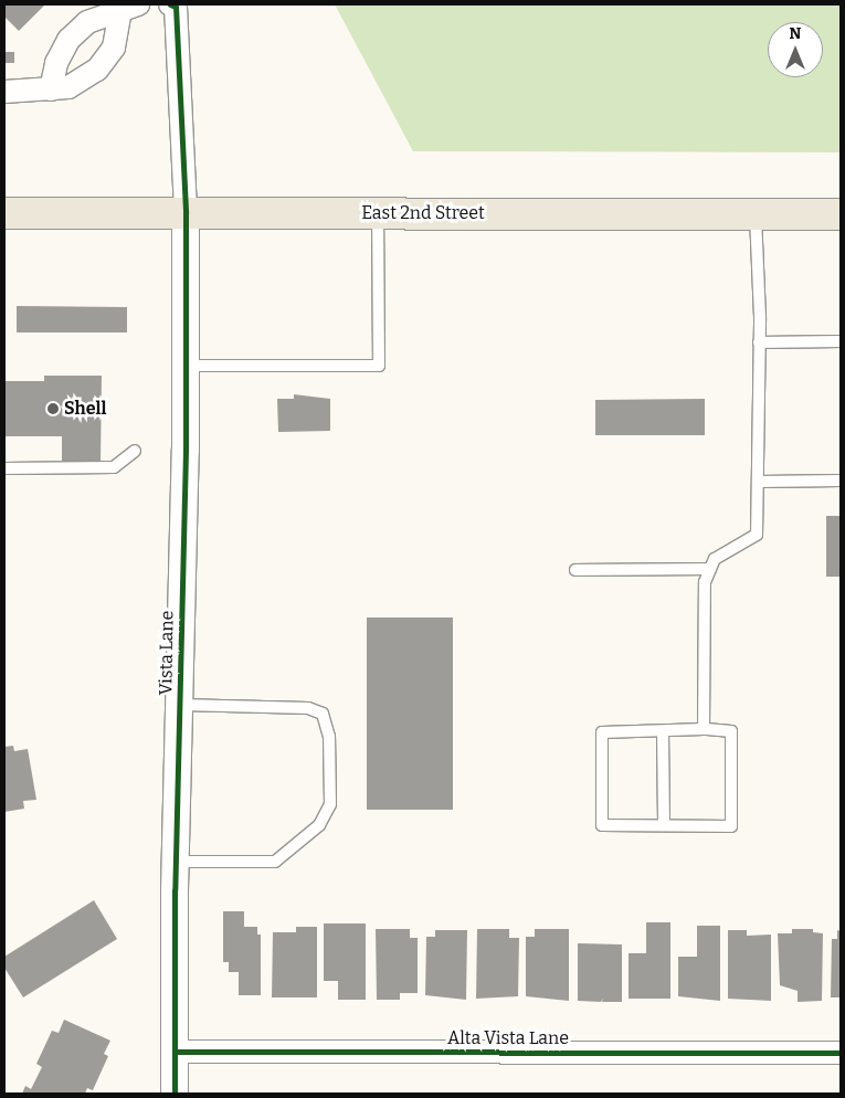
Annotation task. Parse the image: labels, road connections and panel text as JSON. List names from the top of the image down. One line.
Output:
{"streets":{"main road":["East 2nd Street"],"street":["Vista Lane","Alta Vista Lane"]},"crossings":[["East 2nd Street","Vista Lane"],["Vista Lane","Alta Vista Lane"]],"places":["Shell"],"north":"top"}
